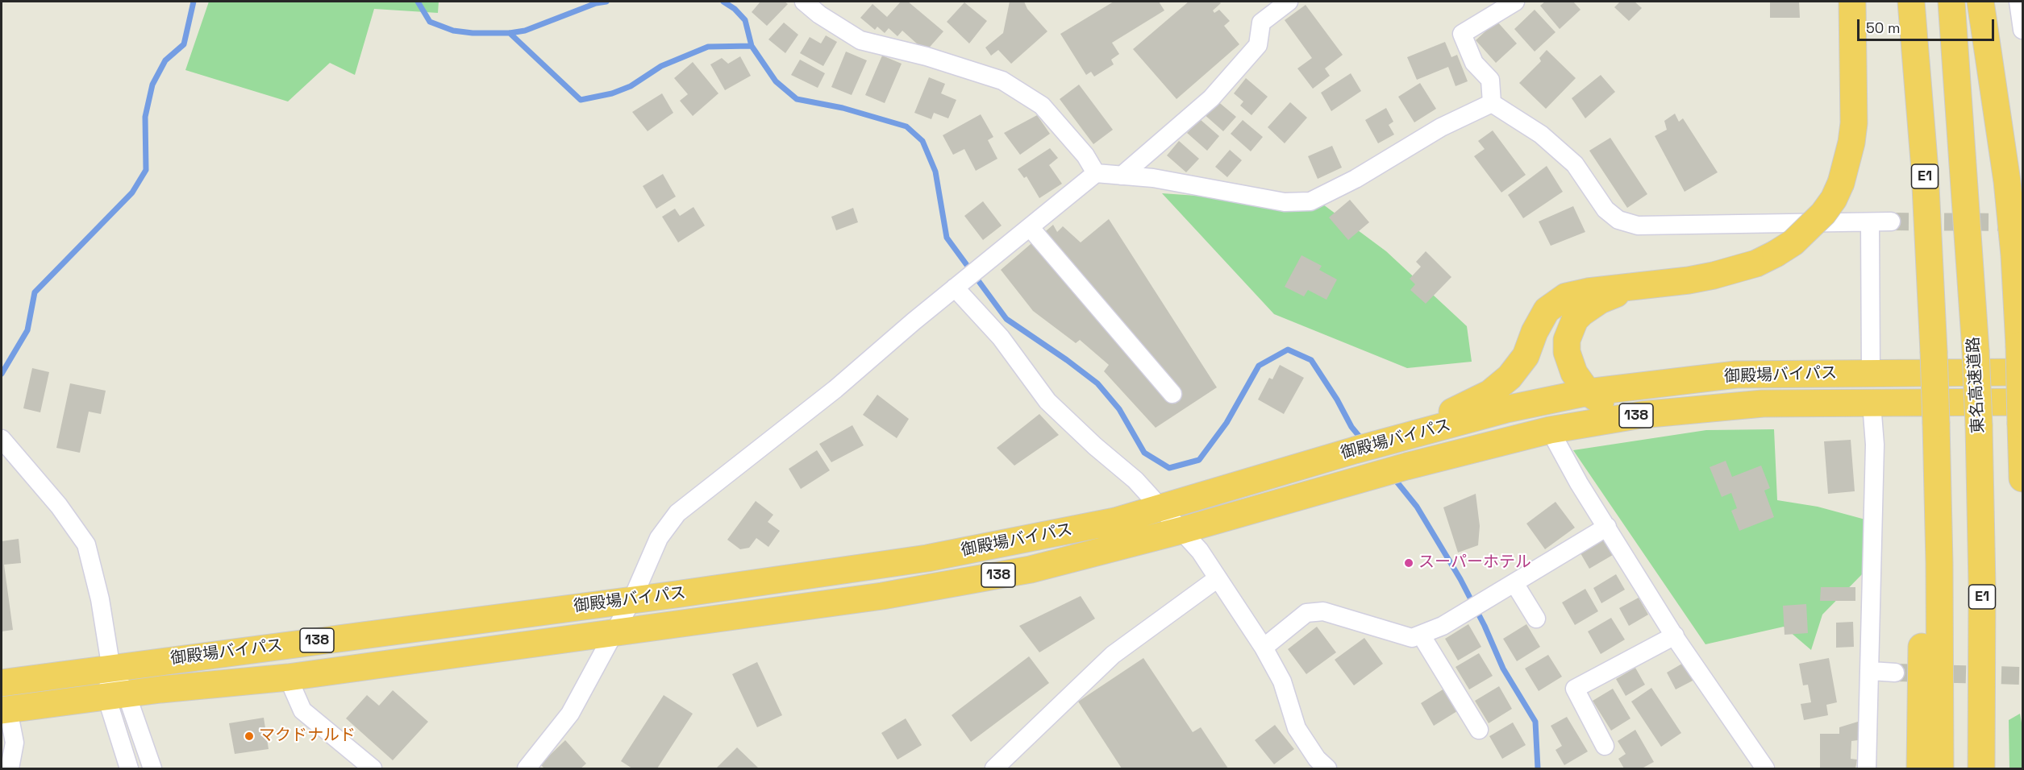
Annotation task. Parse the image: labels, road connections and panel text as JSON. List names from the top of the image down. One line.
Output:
{"streets":{"highway":["E1","御殿場バイパス","東名高速道路","138"]},"places":["スーパーホテル","マクドナルド"],"scale_bar":"50 m"}
